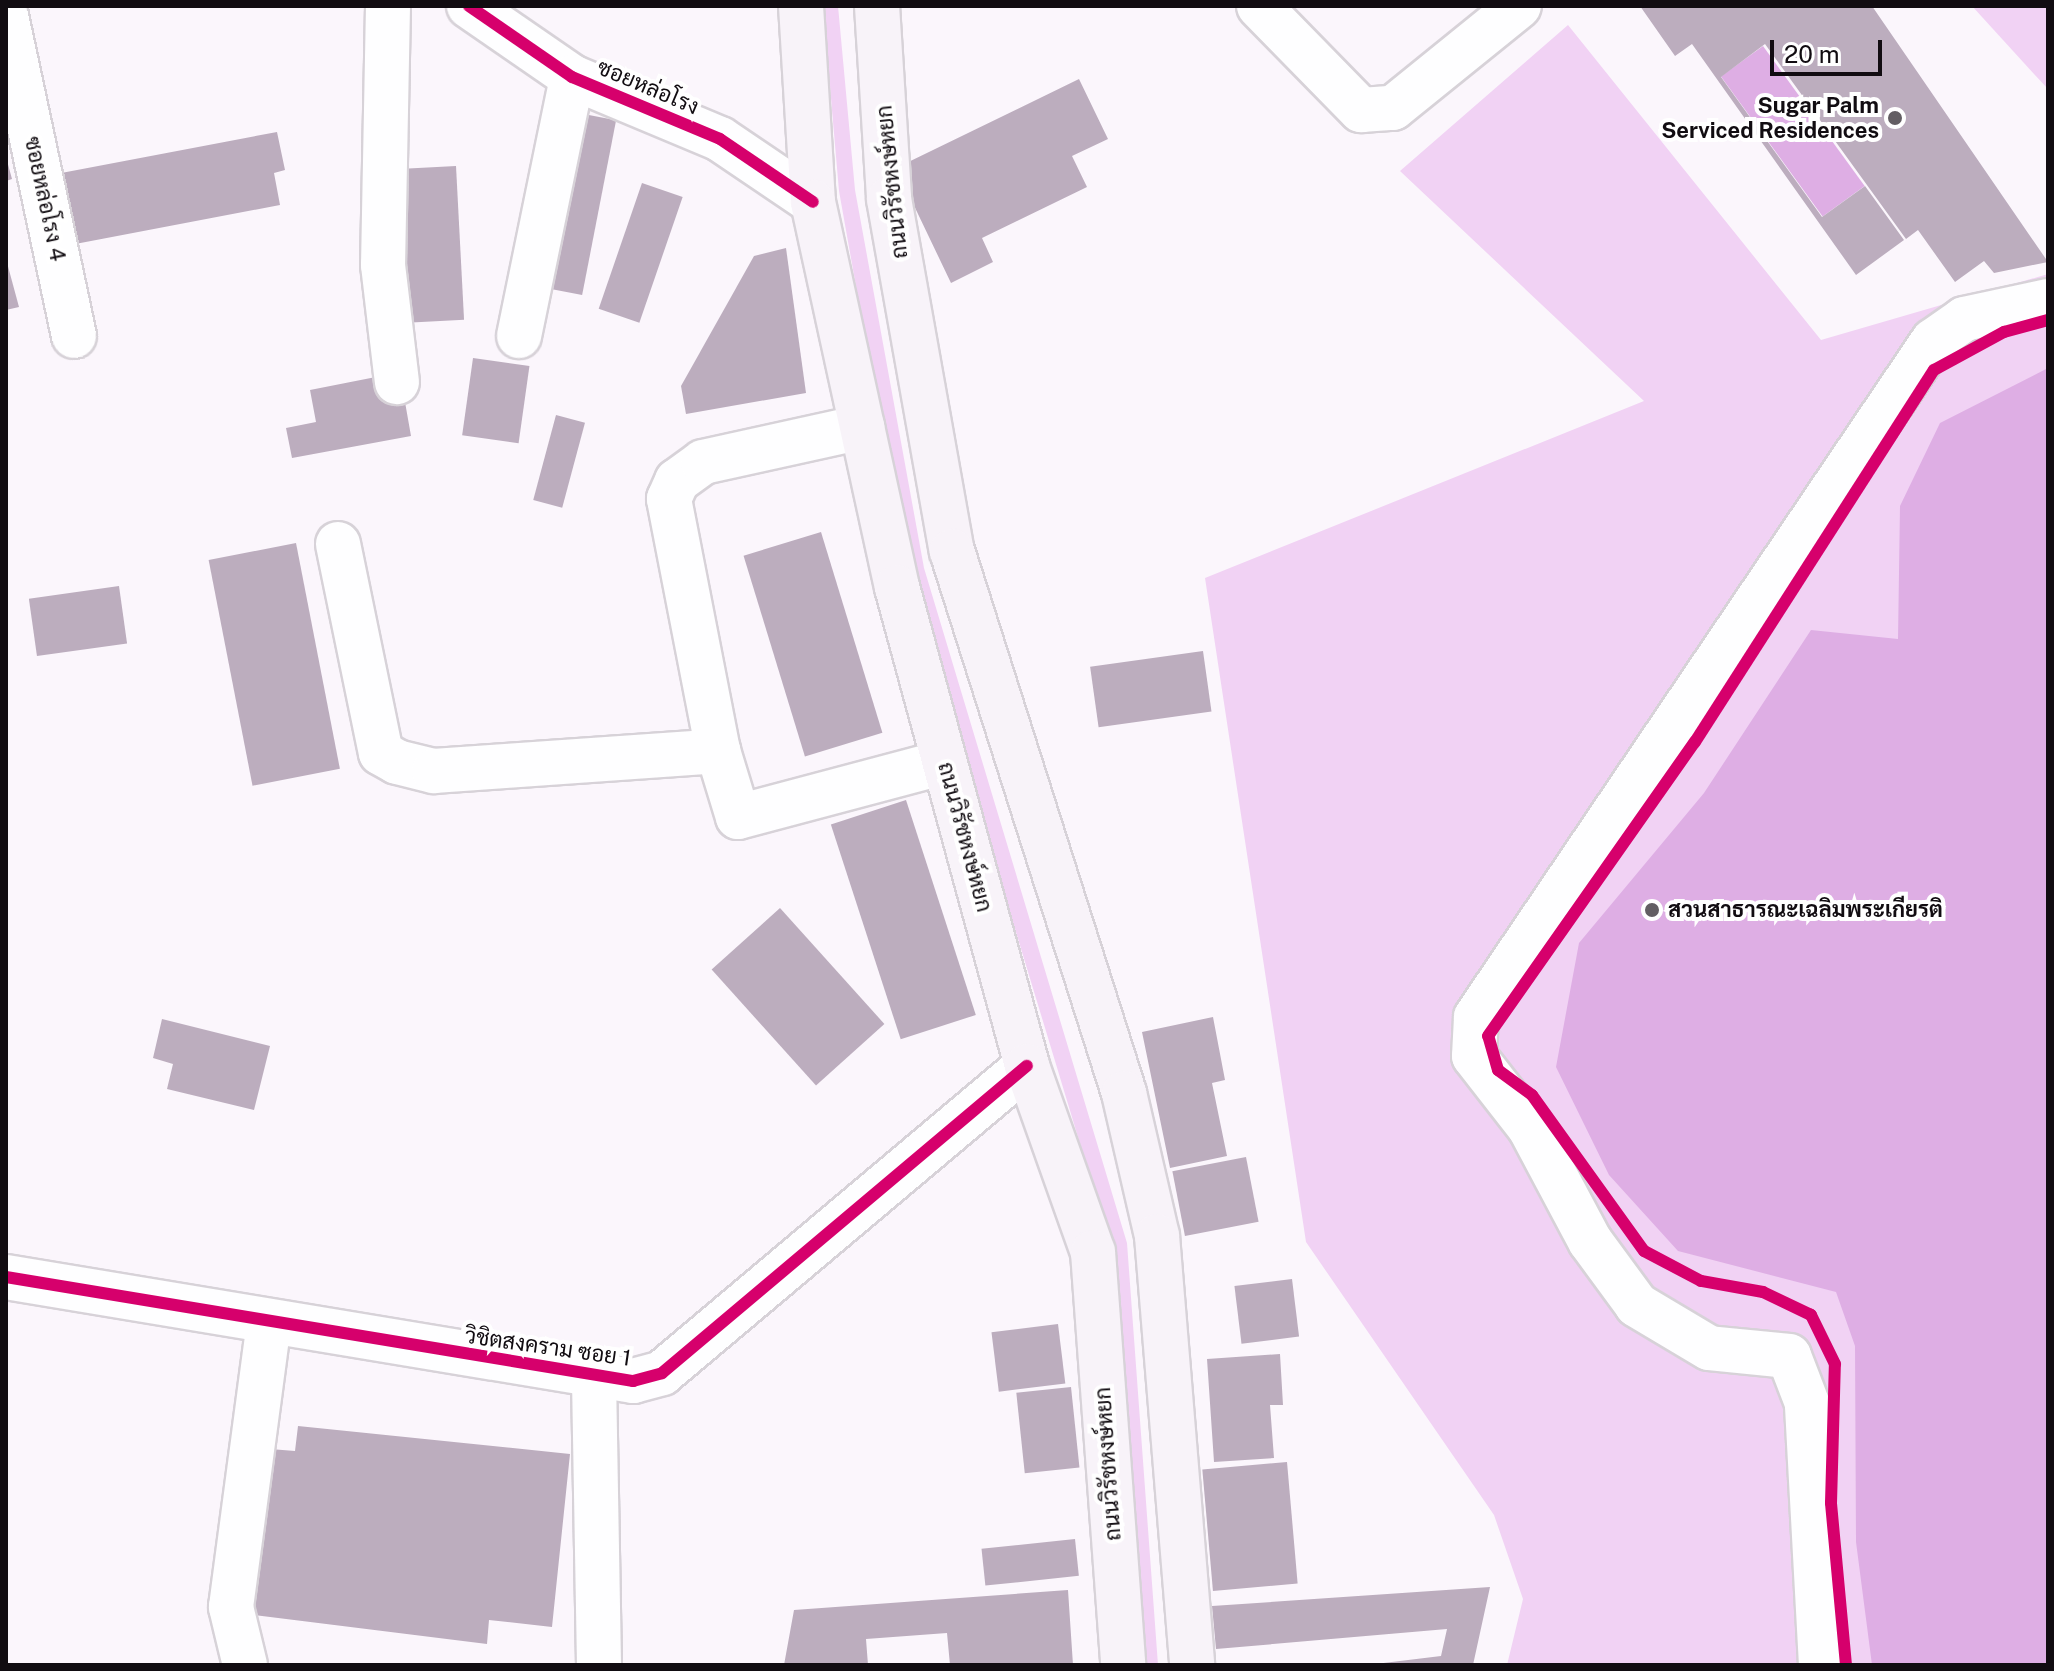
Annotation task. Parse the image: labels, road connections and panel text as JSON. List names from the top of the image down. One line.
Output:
{"streets":{"main road":["ถนนวิรัชหงษ์หยก"],"street":["ซอยหล่อโรง","ซอยหล่อโรง 4","วิชิตสงคราม ซอย 1"]},"crossings":[["ซอยหล่อโรง","ถนนวิรัชหงษ์หยก"],["ถนนวิรัชหงษ์หยก","วิชิตสงคราม ซอย 1"]],"places":["Sugar Palm Serviced Residences","สวนสาธารณะเฉลิมพระเกียรติ"],"scale_bar":"20 m"}
